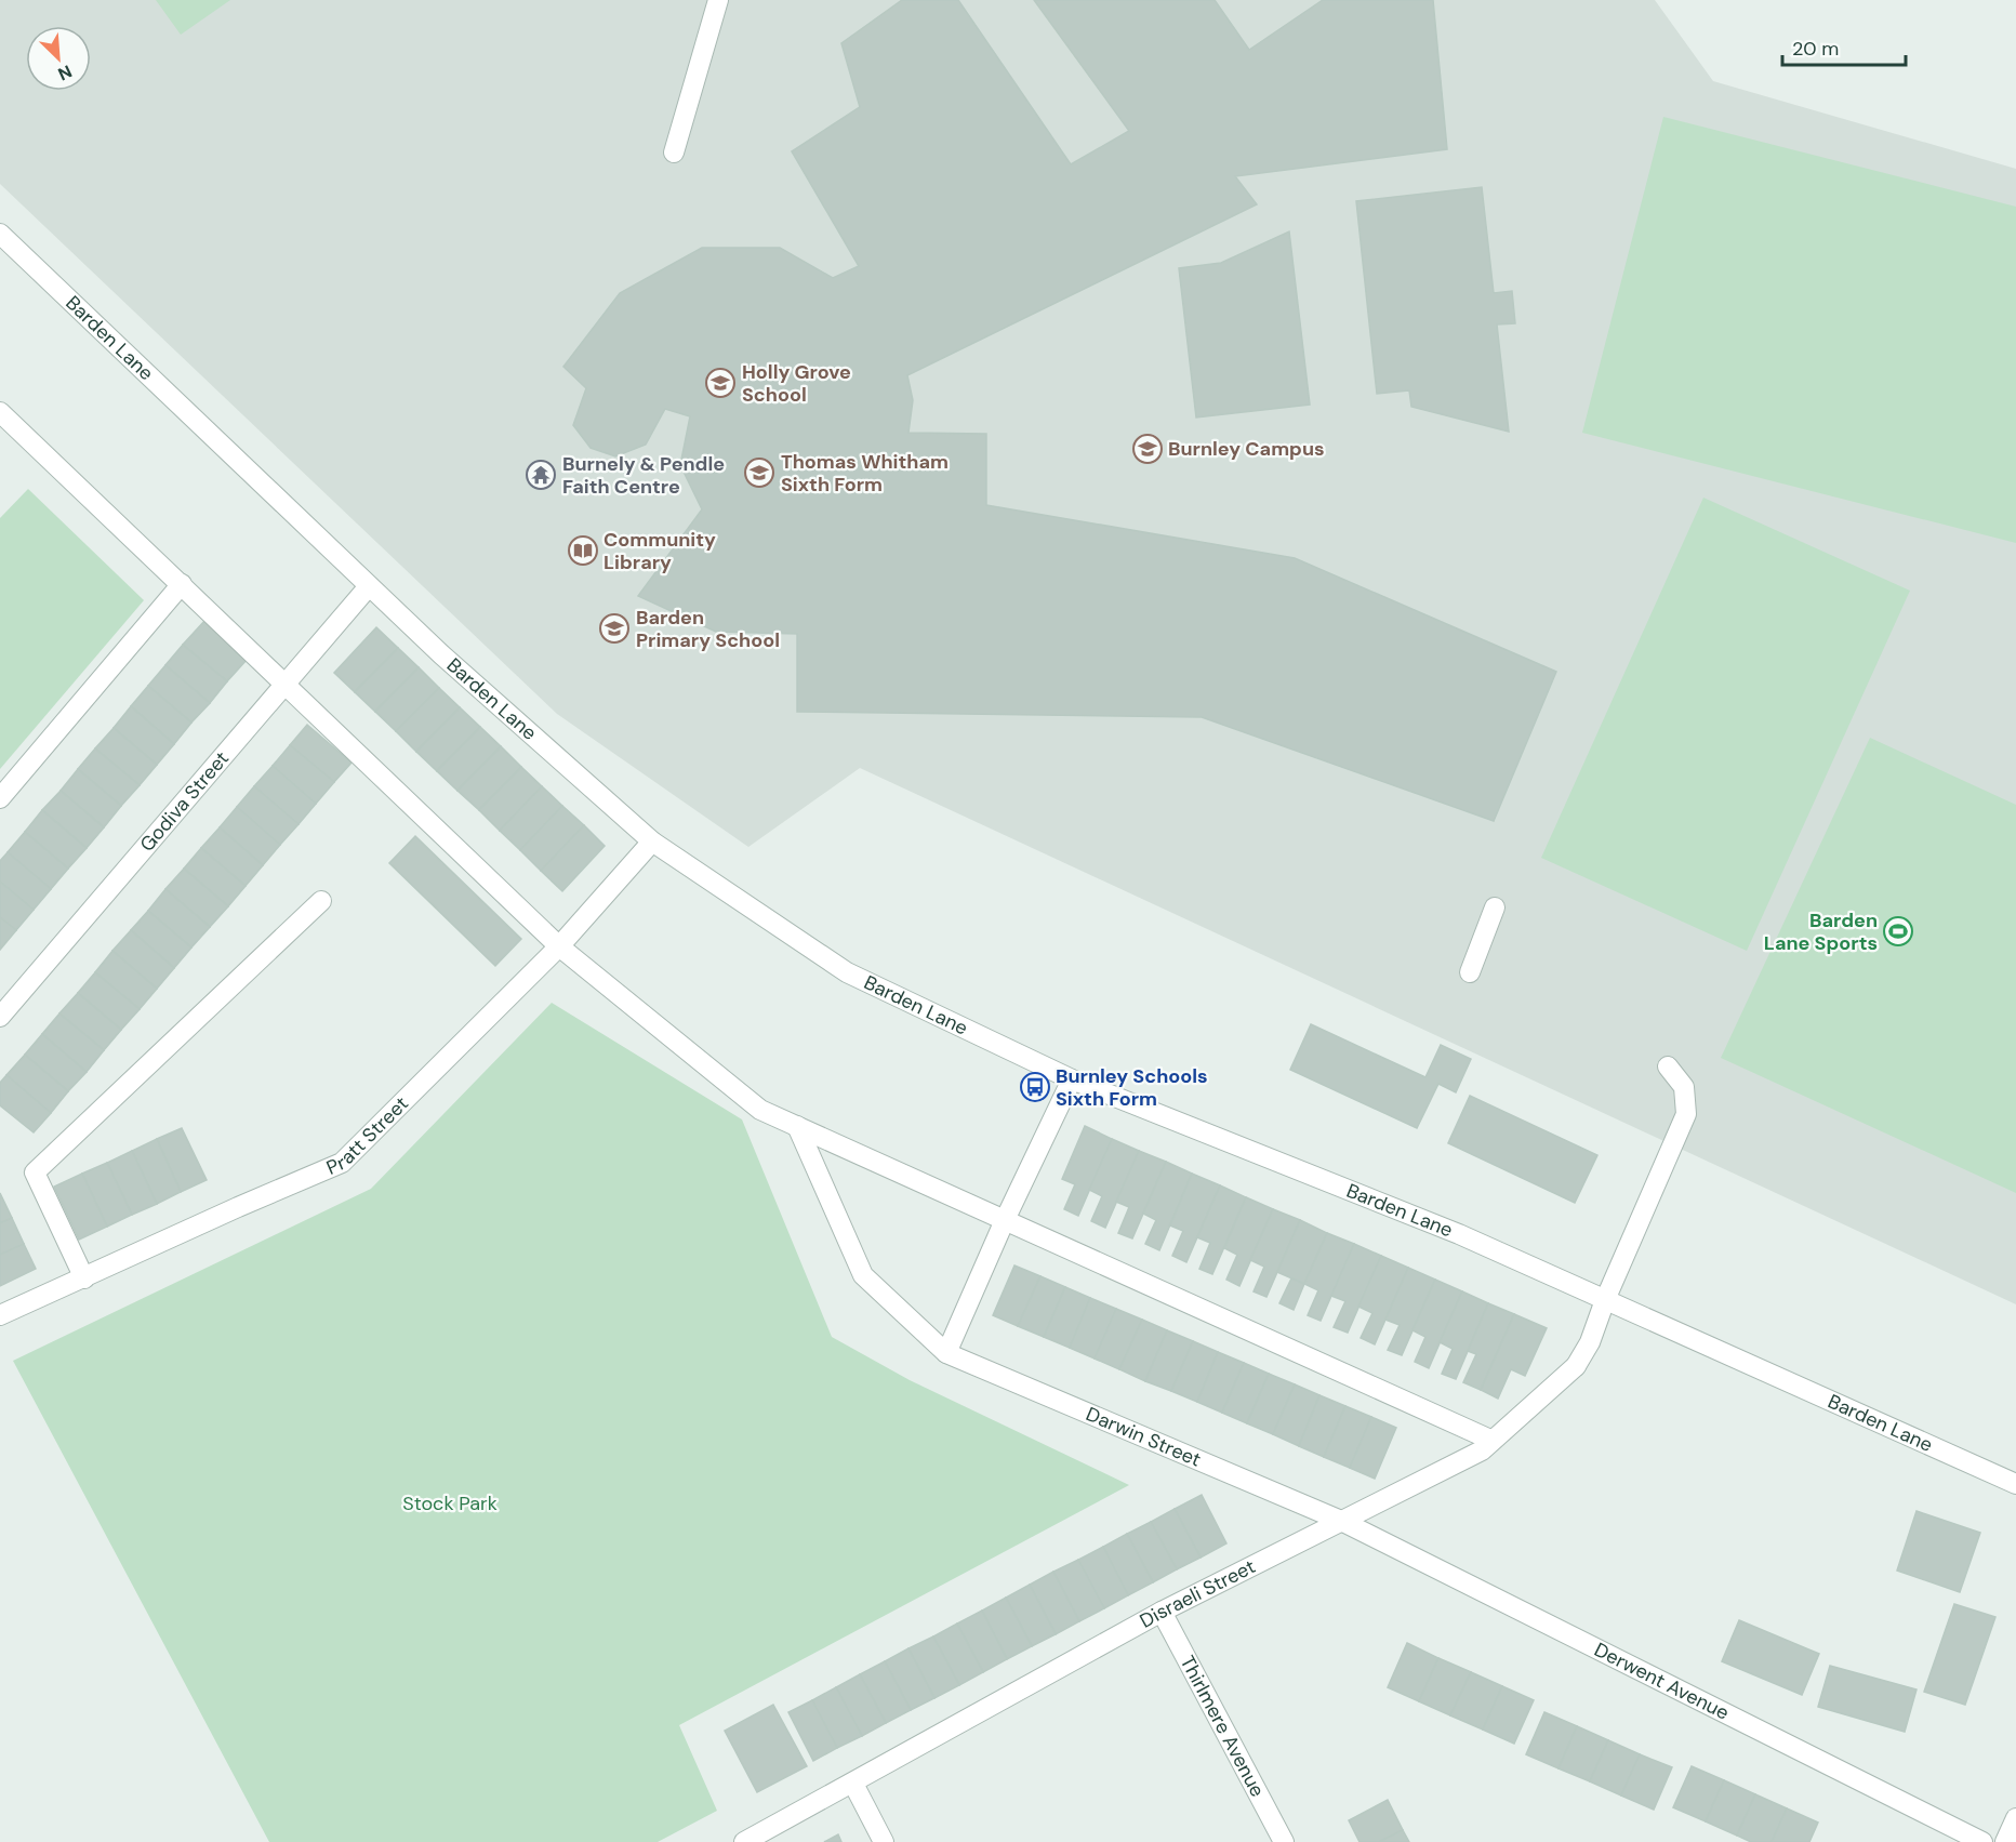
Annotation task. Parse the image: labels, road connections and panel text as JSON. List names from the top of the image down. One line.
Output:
{"streets":{"street":["Barden Lane","Godiva Street","Pratt Street","Darwin Street","Disraeli Street","Derwent Avenue","Thirlmere Avenue"]},"crossings":[["Barden Lane","Godiva Street"],["Barden Lane","Pratt Street"],["Barden Lane","Disraeli Street"],["Darwin Street","Disraeli Street"],["Darwin Street","Derwent Avenue"],["Disraeli Street","Derwent Avenue"],["Disraeli Street","Thirlmere Avenue"]],"parks":["Stock Park"],"places":{"school or university":["Holly Grove School","Burnley Campus","Thomas Whitham Sixth Form","Barden Primary School"],"temple":["Burnely & Pendle Faith Centre"],"library":["Community Library"],"sports":["Barden Lane Sports"],"bus stop":["Burnley Schools Sixth Form"]},"scale_bar":"20 m","north":"bottom right"}
